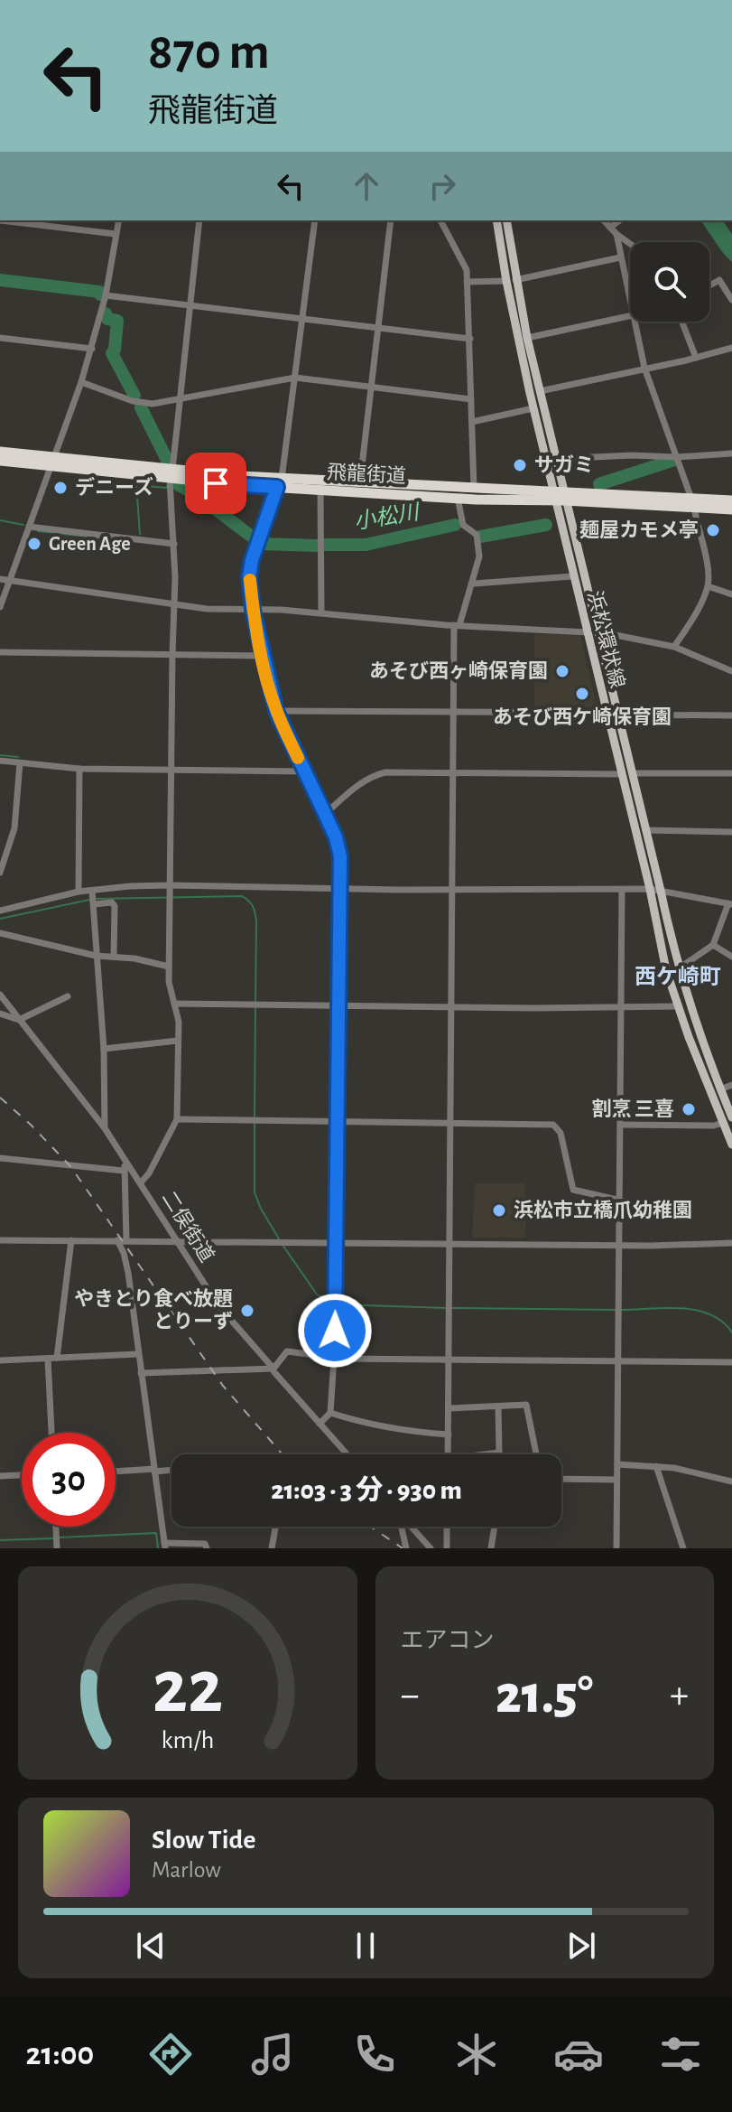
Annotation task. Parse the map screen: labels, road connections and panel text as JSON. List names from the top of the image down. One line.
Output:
{"streets":{"highway":["飛龍街道"],"main road":["浜松環状線"],"street":["二俣街道"]},"crossings":[["飛龍街道","浜松環状線"]],"districts":["西ケ崎町"],"water":["小松川"],"places":["サガミ","デニーズ","麺屋カモメ亭","Green Age","あそび西ヶ崎保育園","あそび西ケ崎保育園","割烹 三喜","浜松市立橋爪幼稚園","やきとり食べ放題 とりーず"],"page":{"turn":["870 m","飛龍街道"],"limit":"30","trip":"21:03 · 3 分 · 930 m","tile":"エアコン","heat":["−","21.5°","+"],"song":["Slow Tide","Marlow"],"tabs":"21:00","gauge":["22","km/h"]}}
